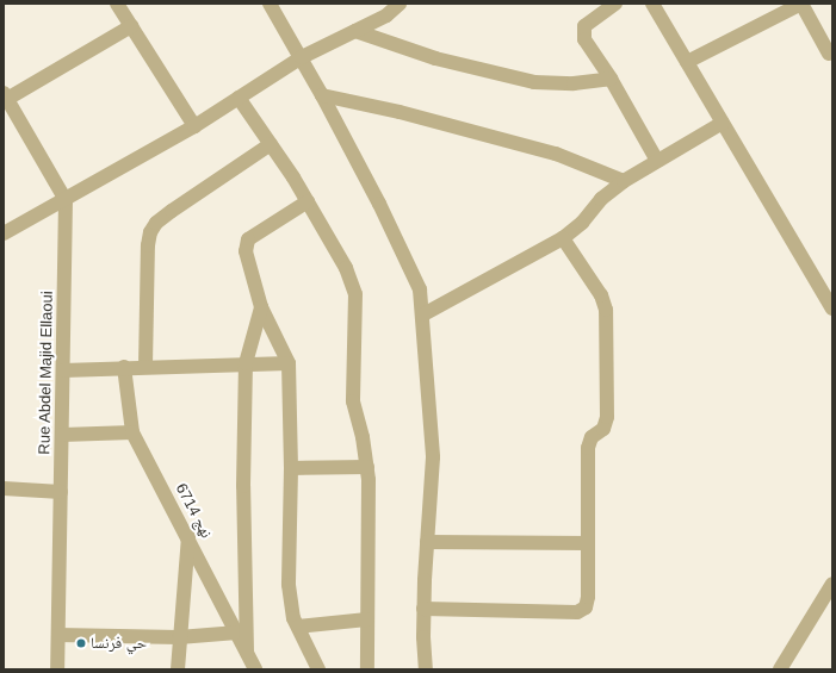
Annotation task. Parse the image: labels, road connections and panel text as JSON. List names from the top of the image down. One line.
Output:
{"streets":{"street":["Rue Abdel Majid Ellaoui","نهج 6714"]},"places":["حي فرنسا"]}
